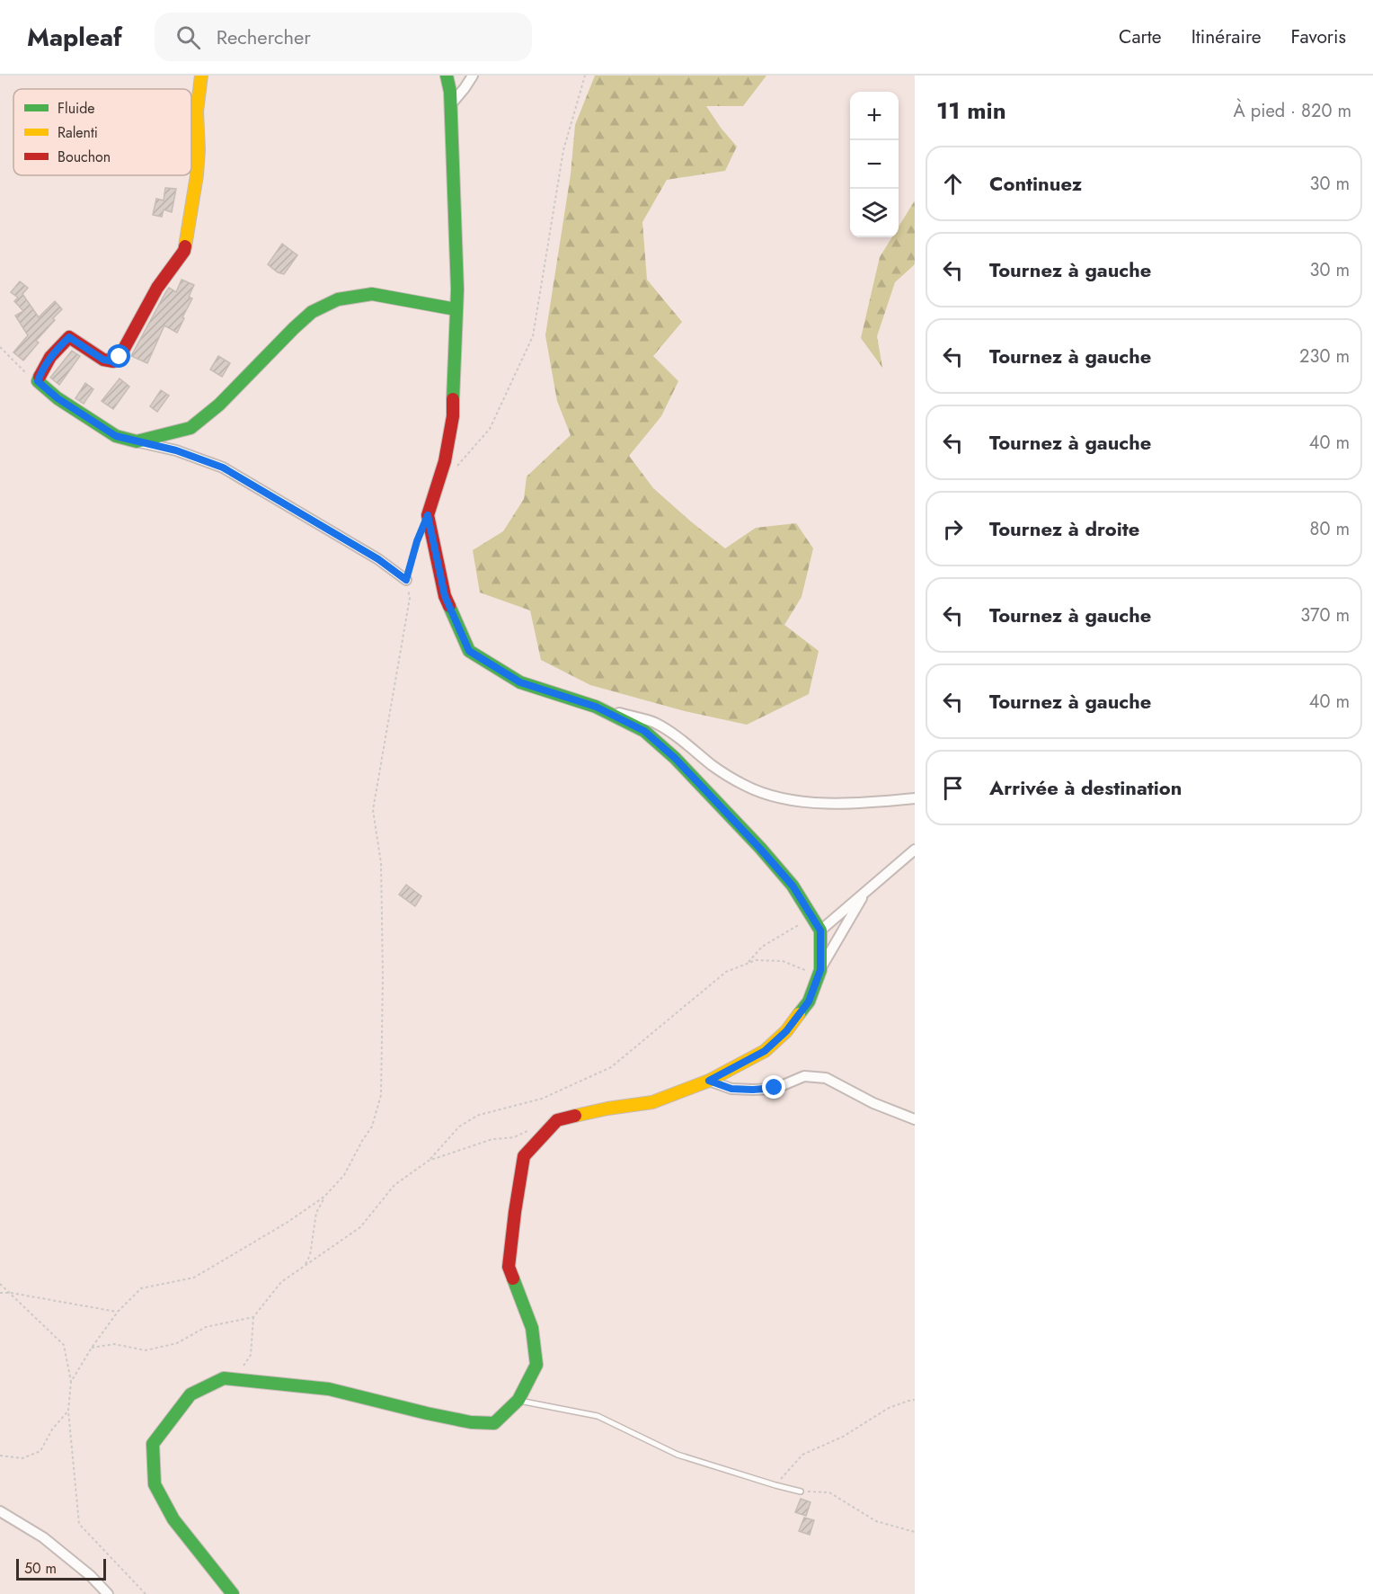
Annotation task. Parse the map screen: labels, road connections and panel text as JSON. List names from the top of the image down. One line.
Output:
{"legend":["Fluide","Ralenti","Bouchon"],"scale_bar":"50 m","page":{"header":"Mapleaf","search":"Rechercher","nav":["Carte","Itinéraire","Favoris"],"heading":["11 min","À pied · 820 m"],"map_buttons":["+","−"],"list":[["Continuez","30 m"],["Tournez à gauche","30 m"],["Tournez à gauche","230 m"],["Tournez à gauche","40 m"],["Tournez à droite","80 m"],["Tournez à gauche","370 m"],["Tournez à gauche","40 m"],"Arrivée à destination"],"scale":"50 m"}}
